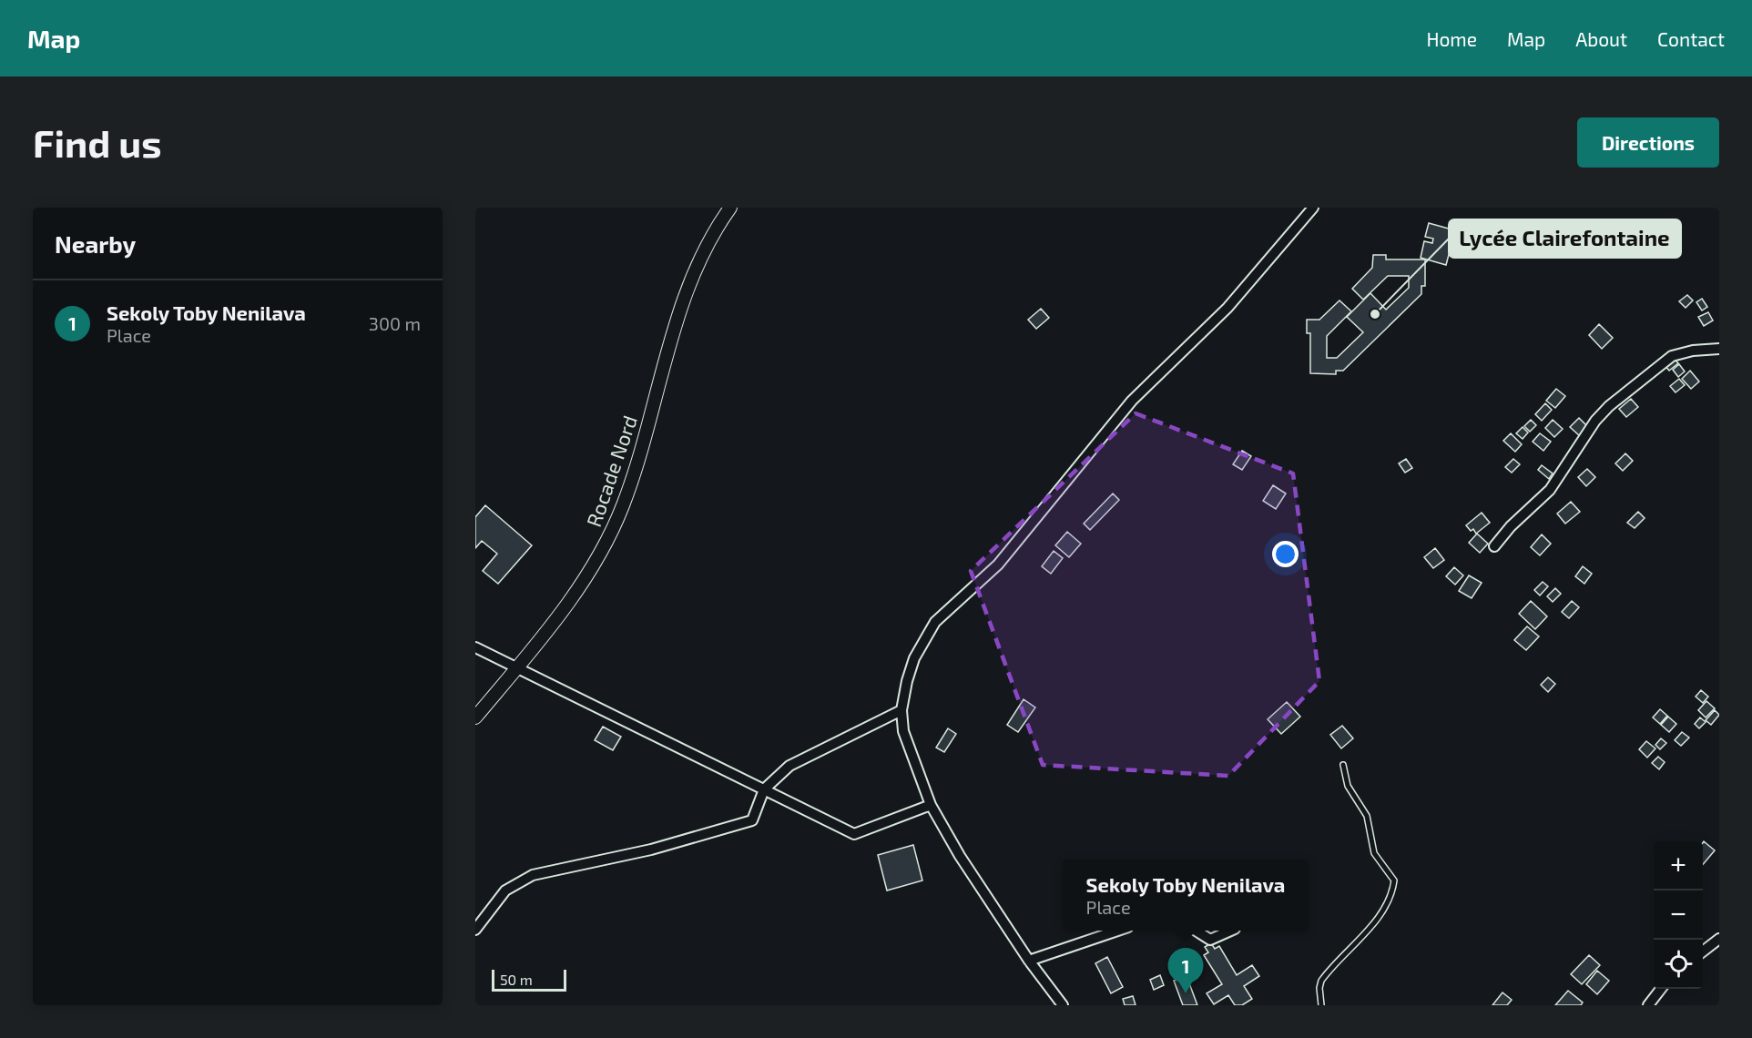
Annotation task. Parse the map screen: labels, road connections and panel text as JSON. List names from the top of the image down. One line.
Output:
{"streets":{"main road":["Rocade Nord"]},"places":["Lycée Clairefontaine"],"scale_bar":"50 m","page":{"header":"Map","nav":["Home","Map","About","Contact"],"buttons":"Directions","title":"Find us","heading":"Nearby","list":[{"mark":"1","name":"Sekoly Toby Nenilava","note":"Place","value":"300 m"}],"map_buttons":["+","−"],"popup":["Sekoly Toby Nenilava","Place"],"pins":"1","scale":"50 m"}}
